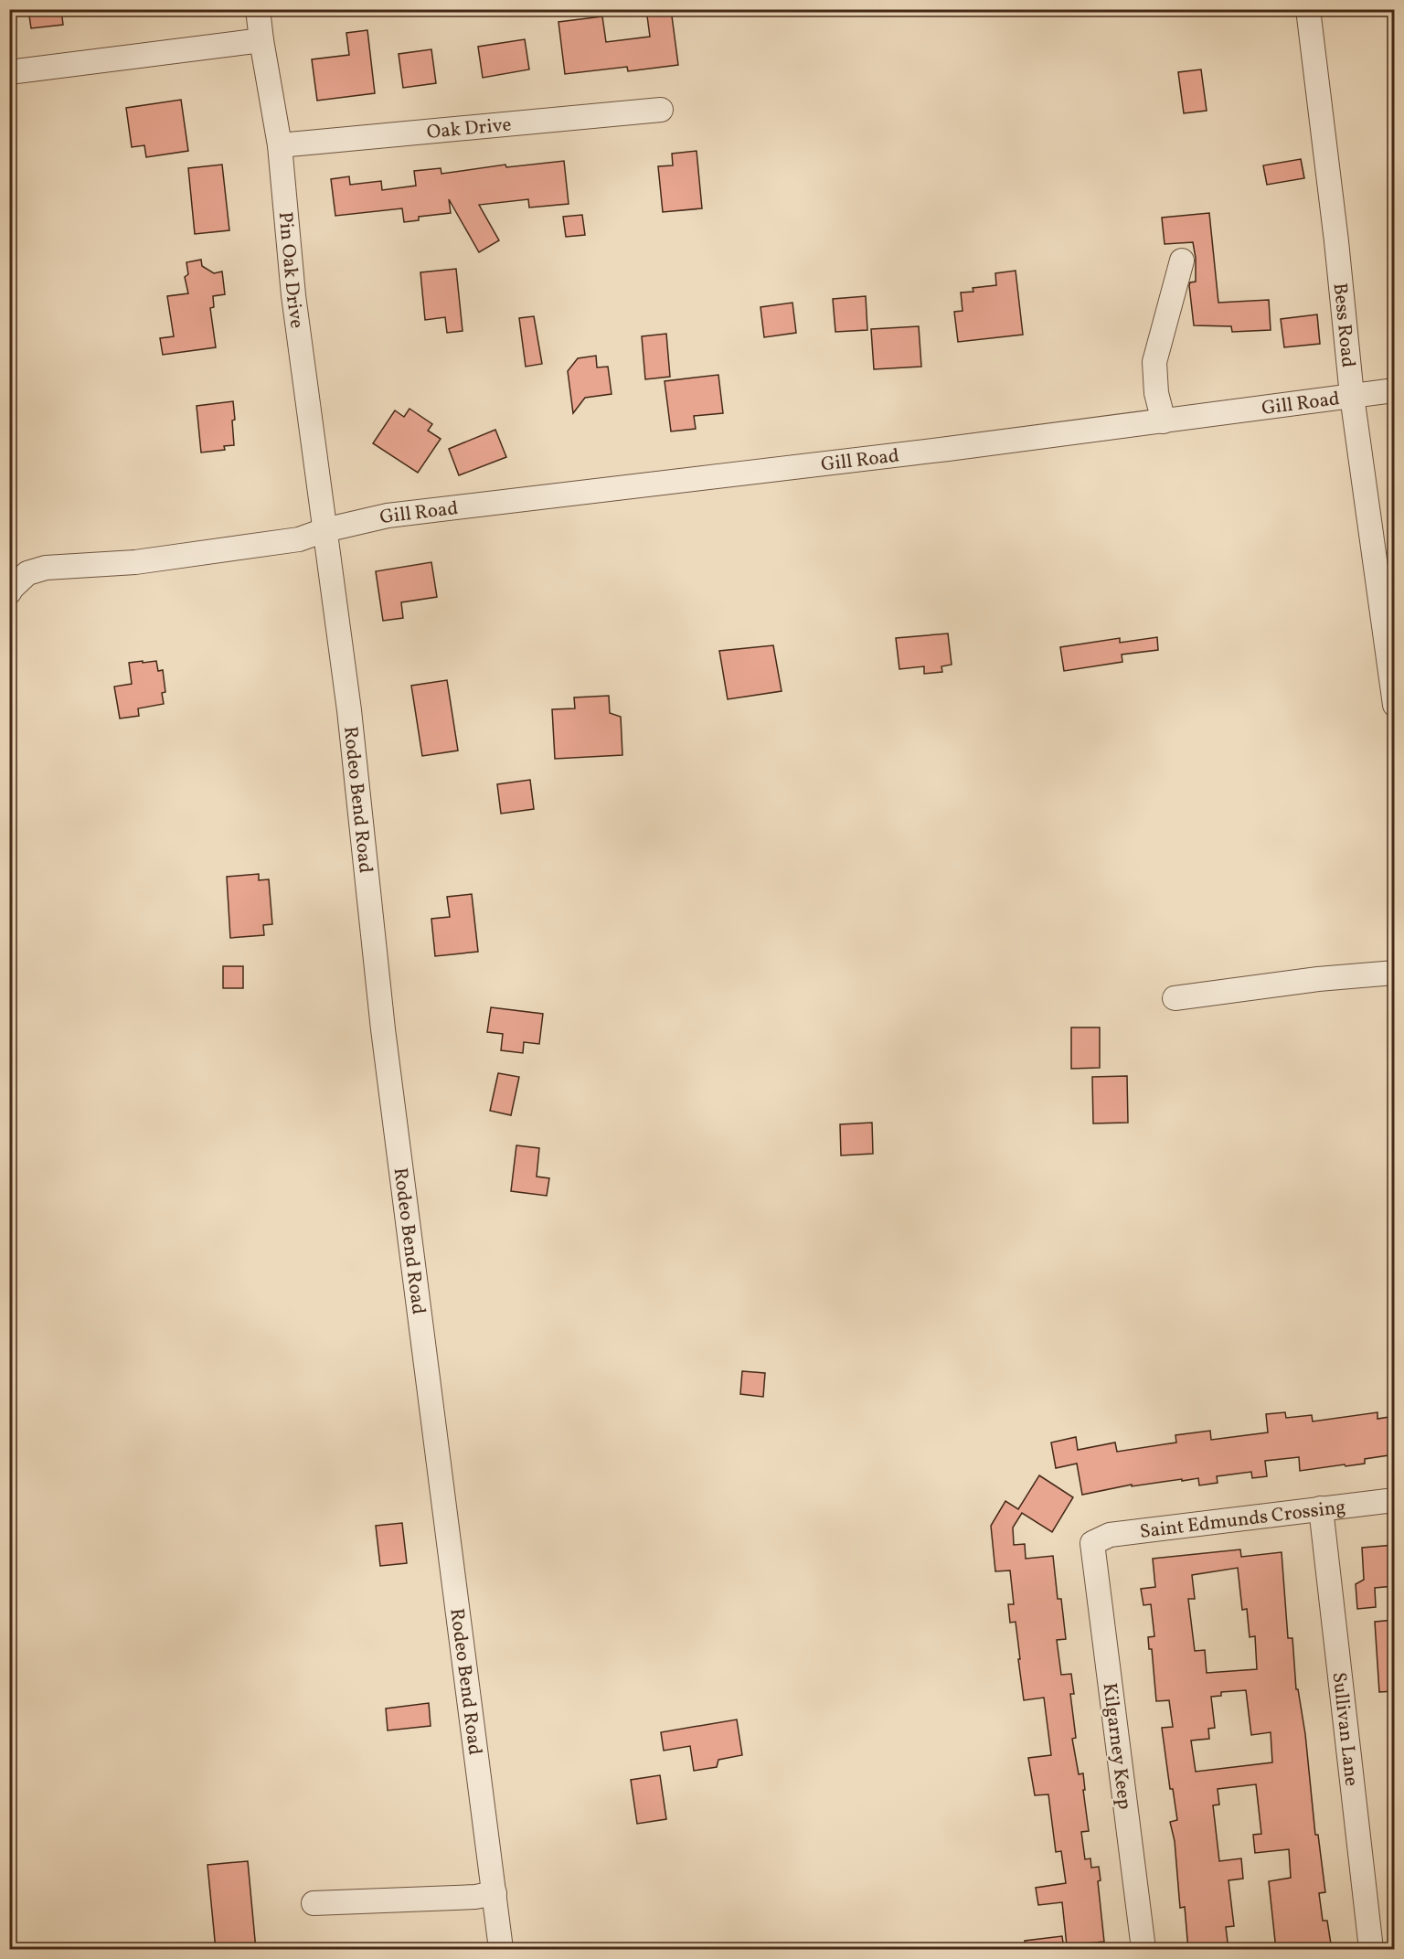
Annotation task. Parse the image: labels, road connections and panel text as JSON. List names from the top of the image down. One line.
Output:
{"streets":{"street":["Oak Drive","Pin Oak Drive","Bess Road","Gill Road","Rodeo Bend Road","Saint Edmunds Crossing","Sullivan Lane","Kilgarney Keep"]},"crossings":[["Oak Drive","Pin Oak Drive"],["Pin Oak Drive","Gill Road"],["Pin Oak Drive","Rodeo Bend Road"],["Bess Road","Gill Road"],["Gill Road","Rodeo Bend Road"],["Saint Edmunds Crossing","Sullivan Lane"],["Saint Edmunds Crossing","Kilgarney Keep"]]}
